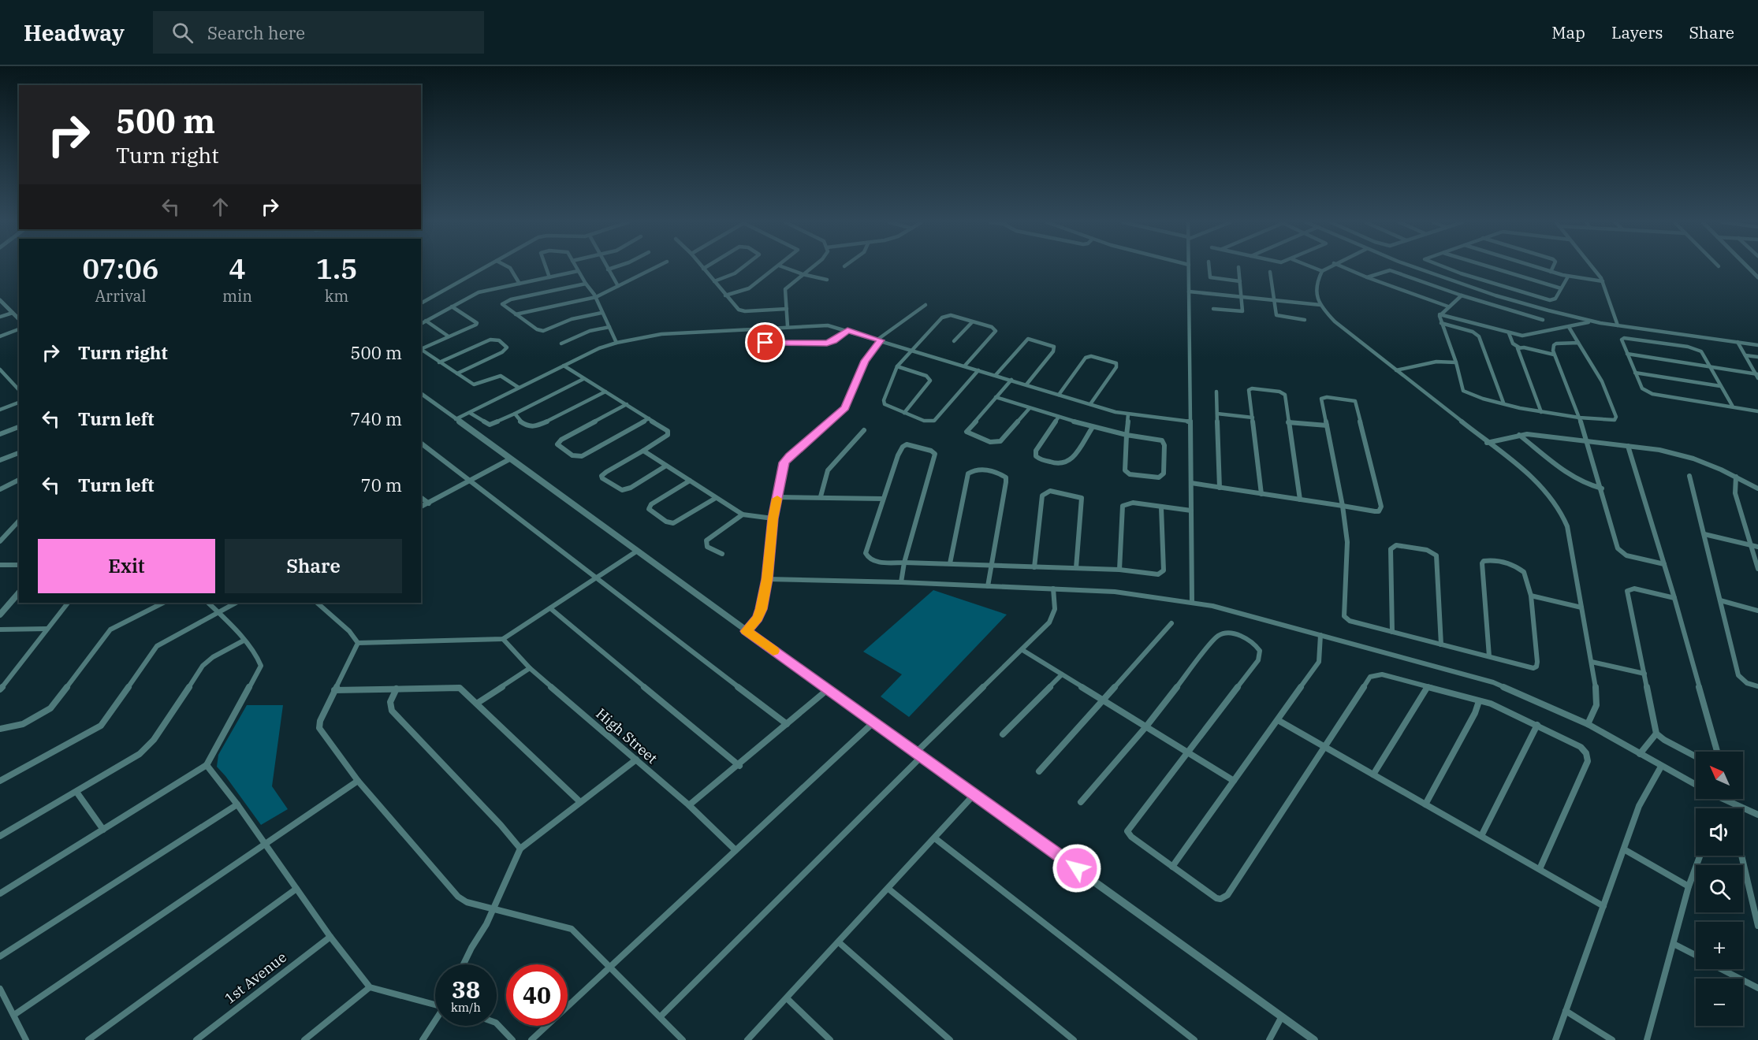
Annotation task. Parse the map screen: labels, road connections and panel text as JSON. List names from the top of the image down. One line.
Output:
{"streets":{"street":["High Street","1st Avenue"]},"north":"top left","page":{"header":"Headway","search":"Search here","nav":["Map","Layers","Share"],"turn":["500 m","Turn right"],"eta":["07:06","Arrival","4","min","1.5","km"],"list":[{"name":"Turn right","value":"500 m"},{"name":"Turn left","value":"740 m"},{"name":"Turn left","value":"70 m"}],"buttons":["Exit","Share"],"map_buttons":["+","−"],"speed":"38 km/h","limit":"40"}}
